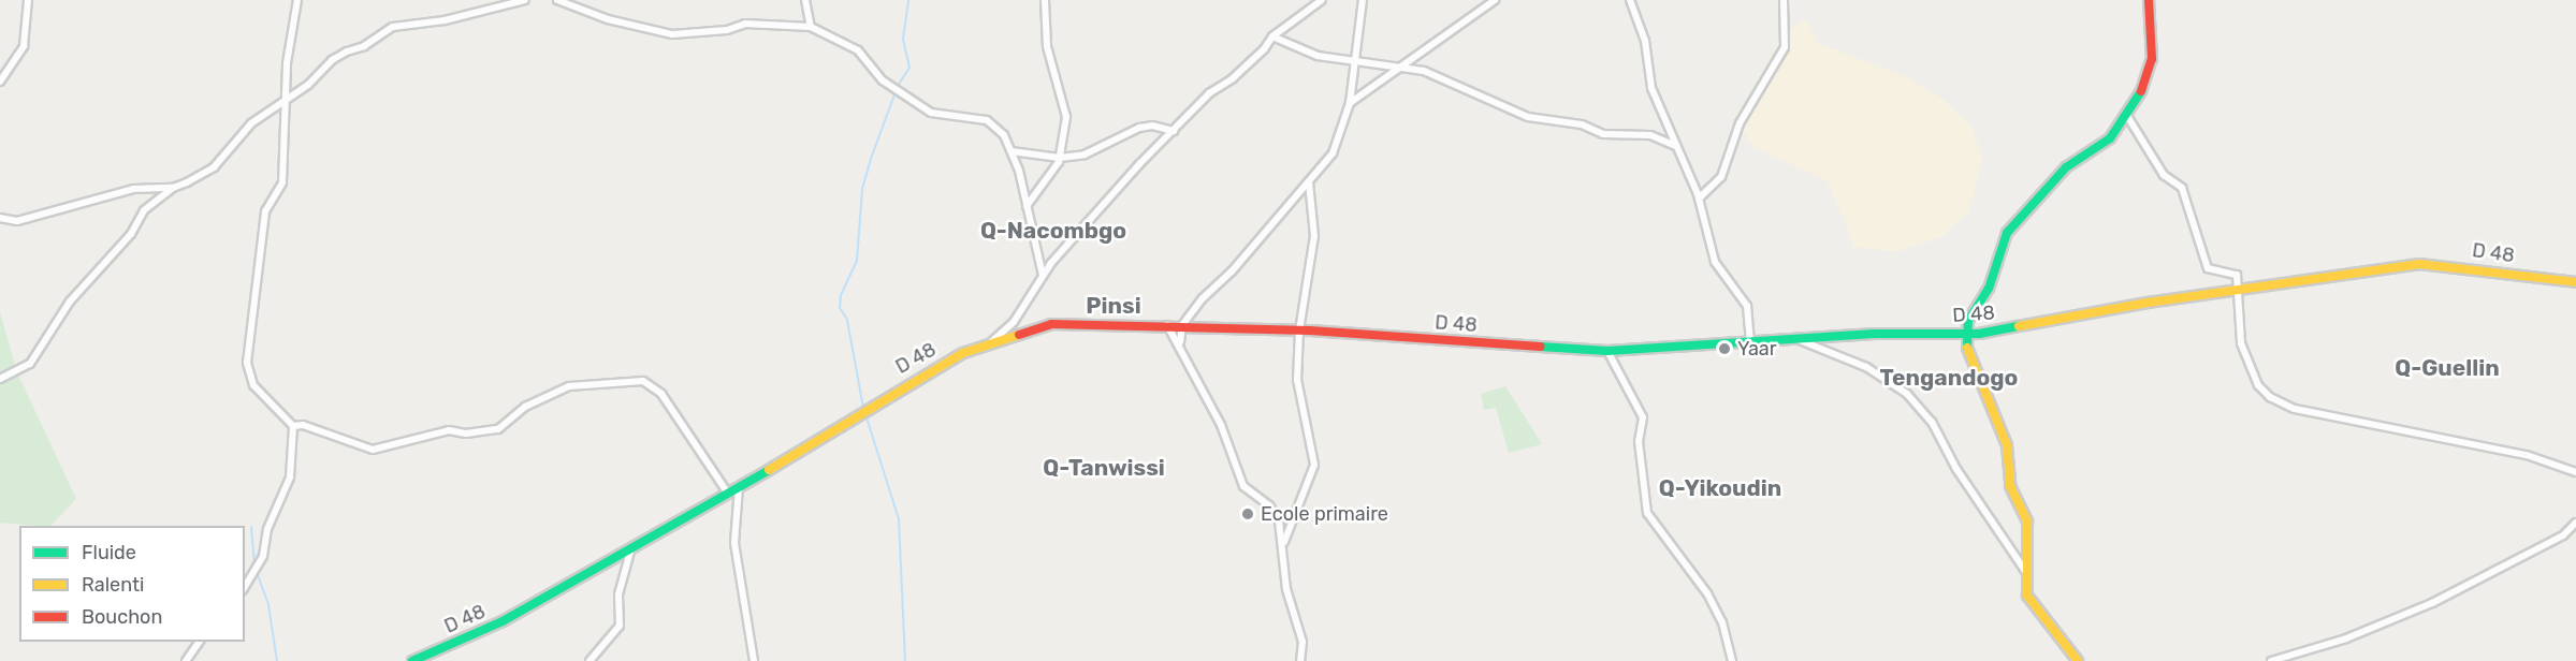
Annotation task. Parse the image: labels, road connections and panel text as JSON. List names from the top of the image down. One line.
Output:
{"streets":{"street":["D 48"]},"districts":["Q-Nacombgo","Pinsi","Q-Guellin","Tengandogo","Q-Tanwissi","Q-Yikoudin"],"places":["Yaar","Ecole primaire"],"legend":["Fluide","Ralenti","Bouchon"]}
